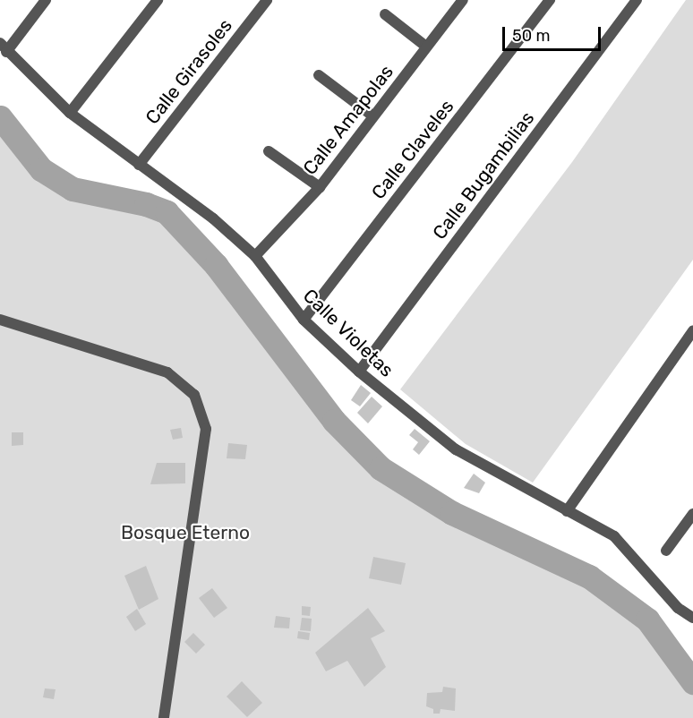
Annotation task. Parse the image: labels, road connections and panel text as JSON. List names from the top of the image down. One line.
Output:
{"streets":{"street":["Calle Girasoles","Calle Amapolas","Calle Claveles","Calle Bugambilias","Calle Violetas"]},"crossings":[["Calle Girasoles","Calle Violetas"],["Calle Amapolas","Calle Violetas"],["Calle Claveles","Calle Violetas"],["Calle Bugambilias","Calle Violetas"]],"parks":["Bosque Eterno"],"scale_bar":"50 m"}
